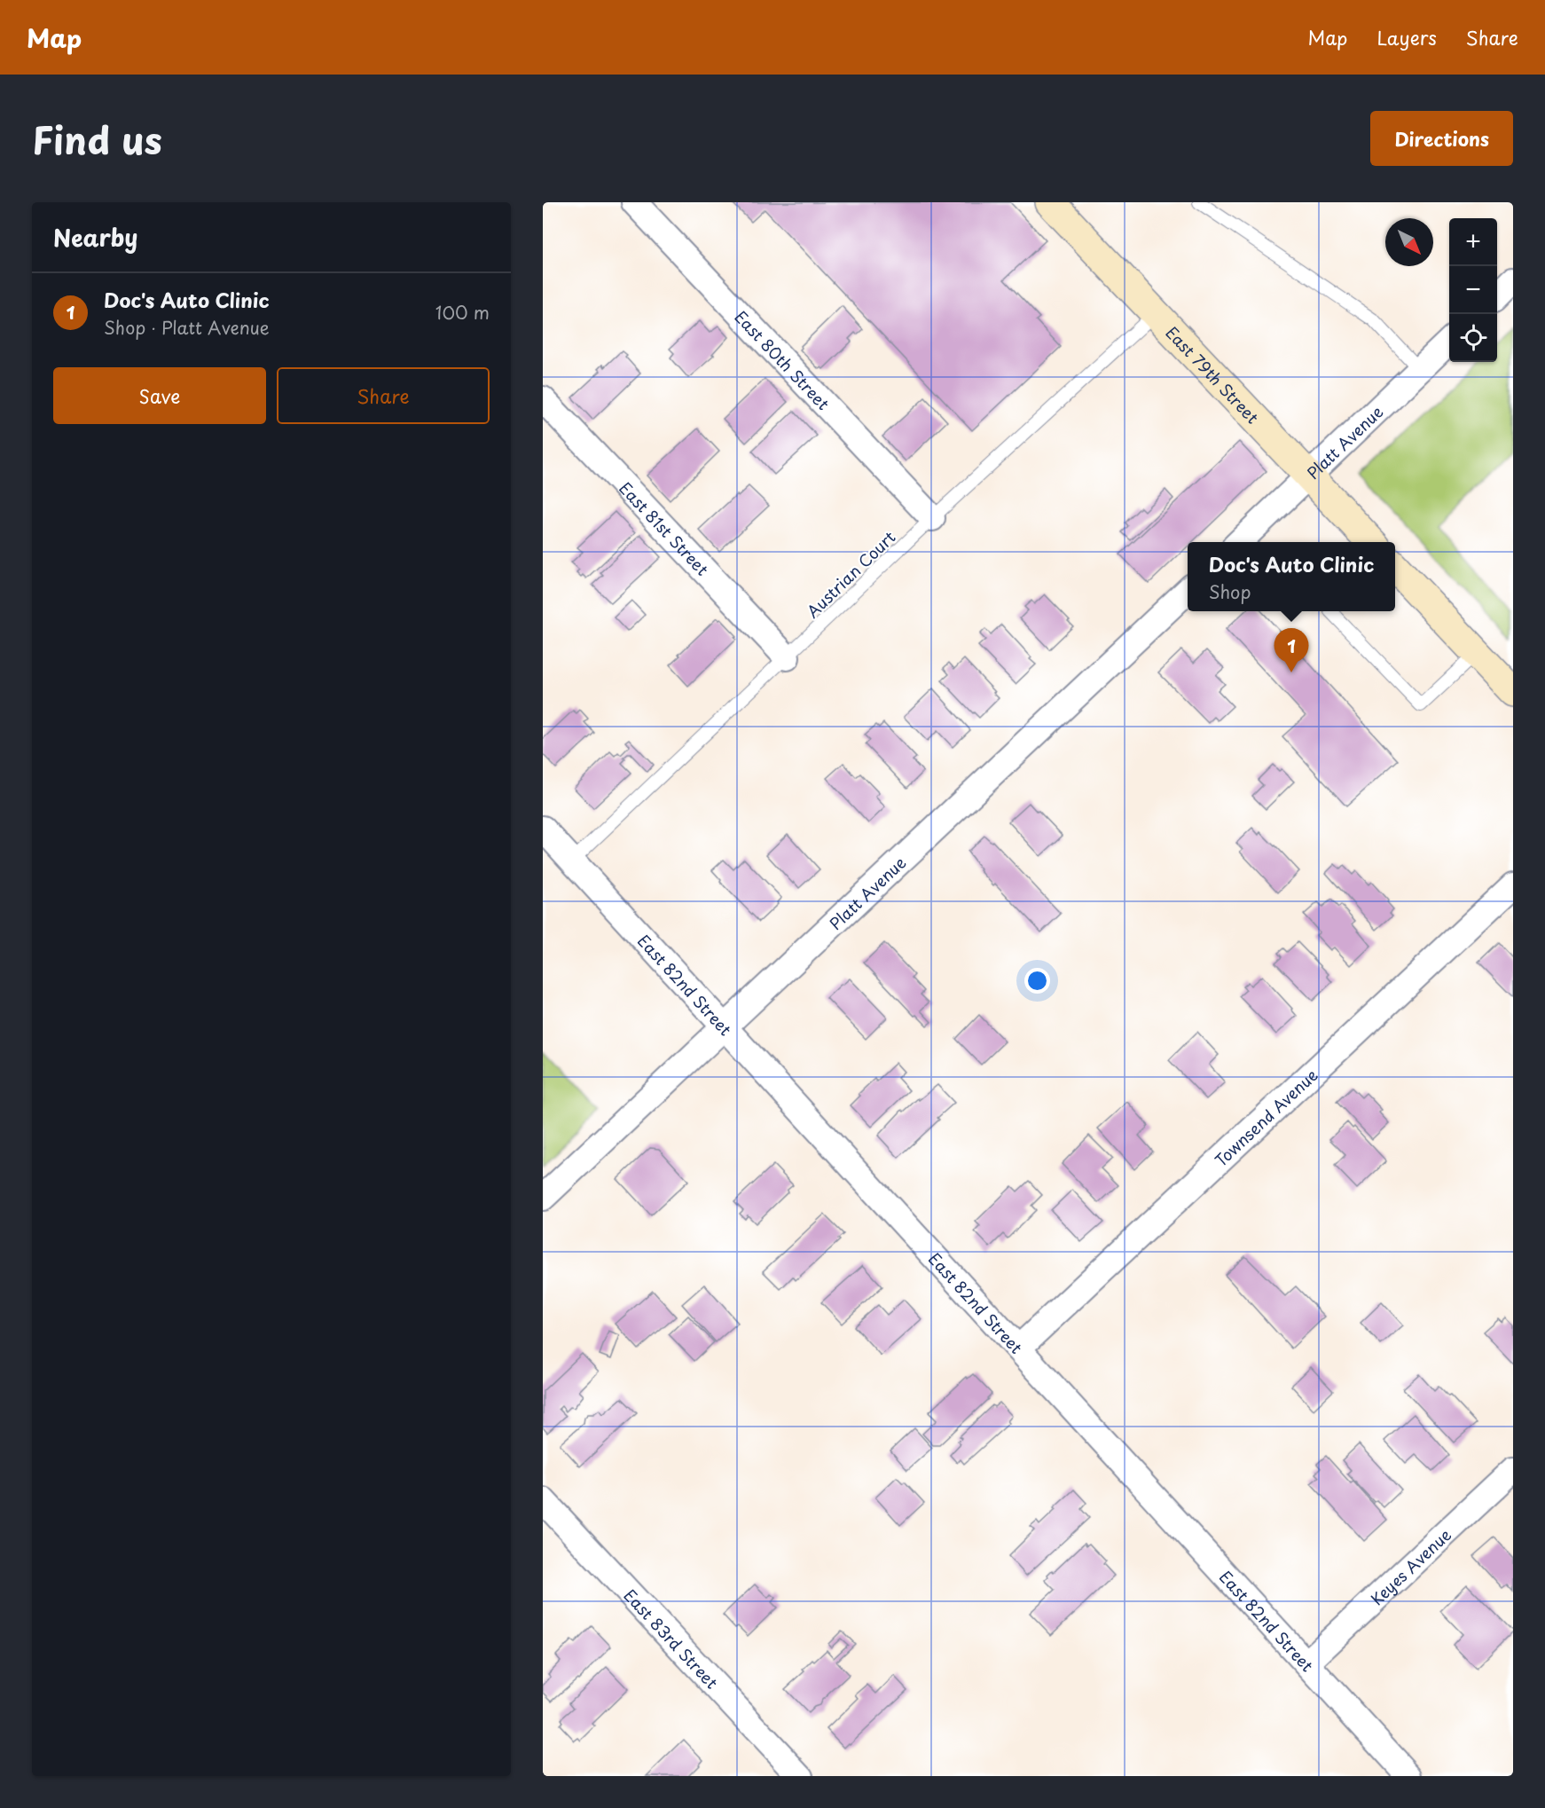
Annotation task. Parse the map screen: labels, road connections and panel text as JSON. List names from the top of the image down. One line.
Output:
{"streets":{"main road":["East 79th Street"],"street":["East 80th Street","Platt Avenue","East 81st Street","East 82nd Street","Townsend Avenue","Keyes Avenue","East 83rd Street"],"lane":["Austrian Court"]},"crossings":[["East 80th Street","Austrian Court"],["East 79th Street","Platt Avenue"],["East 79th Street","Austrian Court"],["Platt Avenue","East 82nd Street"],["East 81st Street","Austrian Court"],["Austrian Court","East 82nd Street"],["East 82nd Street","Townsend Avenue"],["East 82nd Street","Keyes Avenue"]],"north":"bottom right","page":{"header":"Map","nav":["Map","Layers","Share"],"title":"Find us","buttons":["Directions",["Save","Share"]],"heading":"Nearby","map_buttons":["+","−"],"list":[{"mark":"1","name":"Doc's Auto Clinic","note":"Shop · Platt Avenue","value":"100 m"}],"popup":["Doc's Auto Clinic","Shop"],"pins":"1"}}
